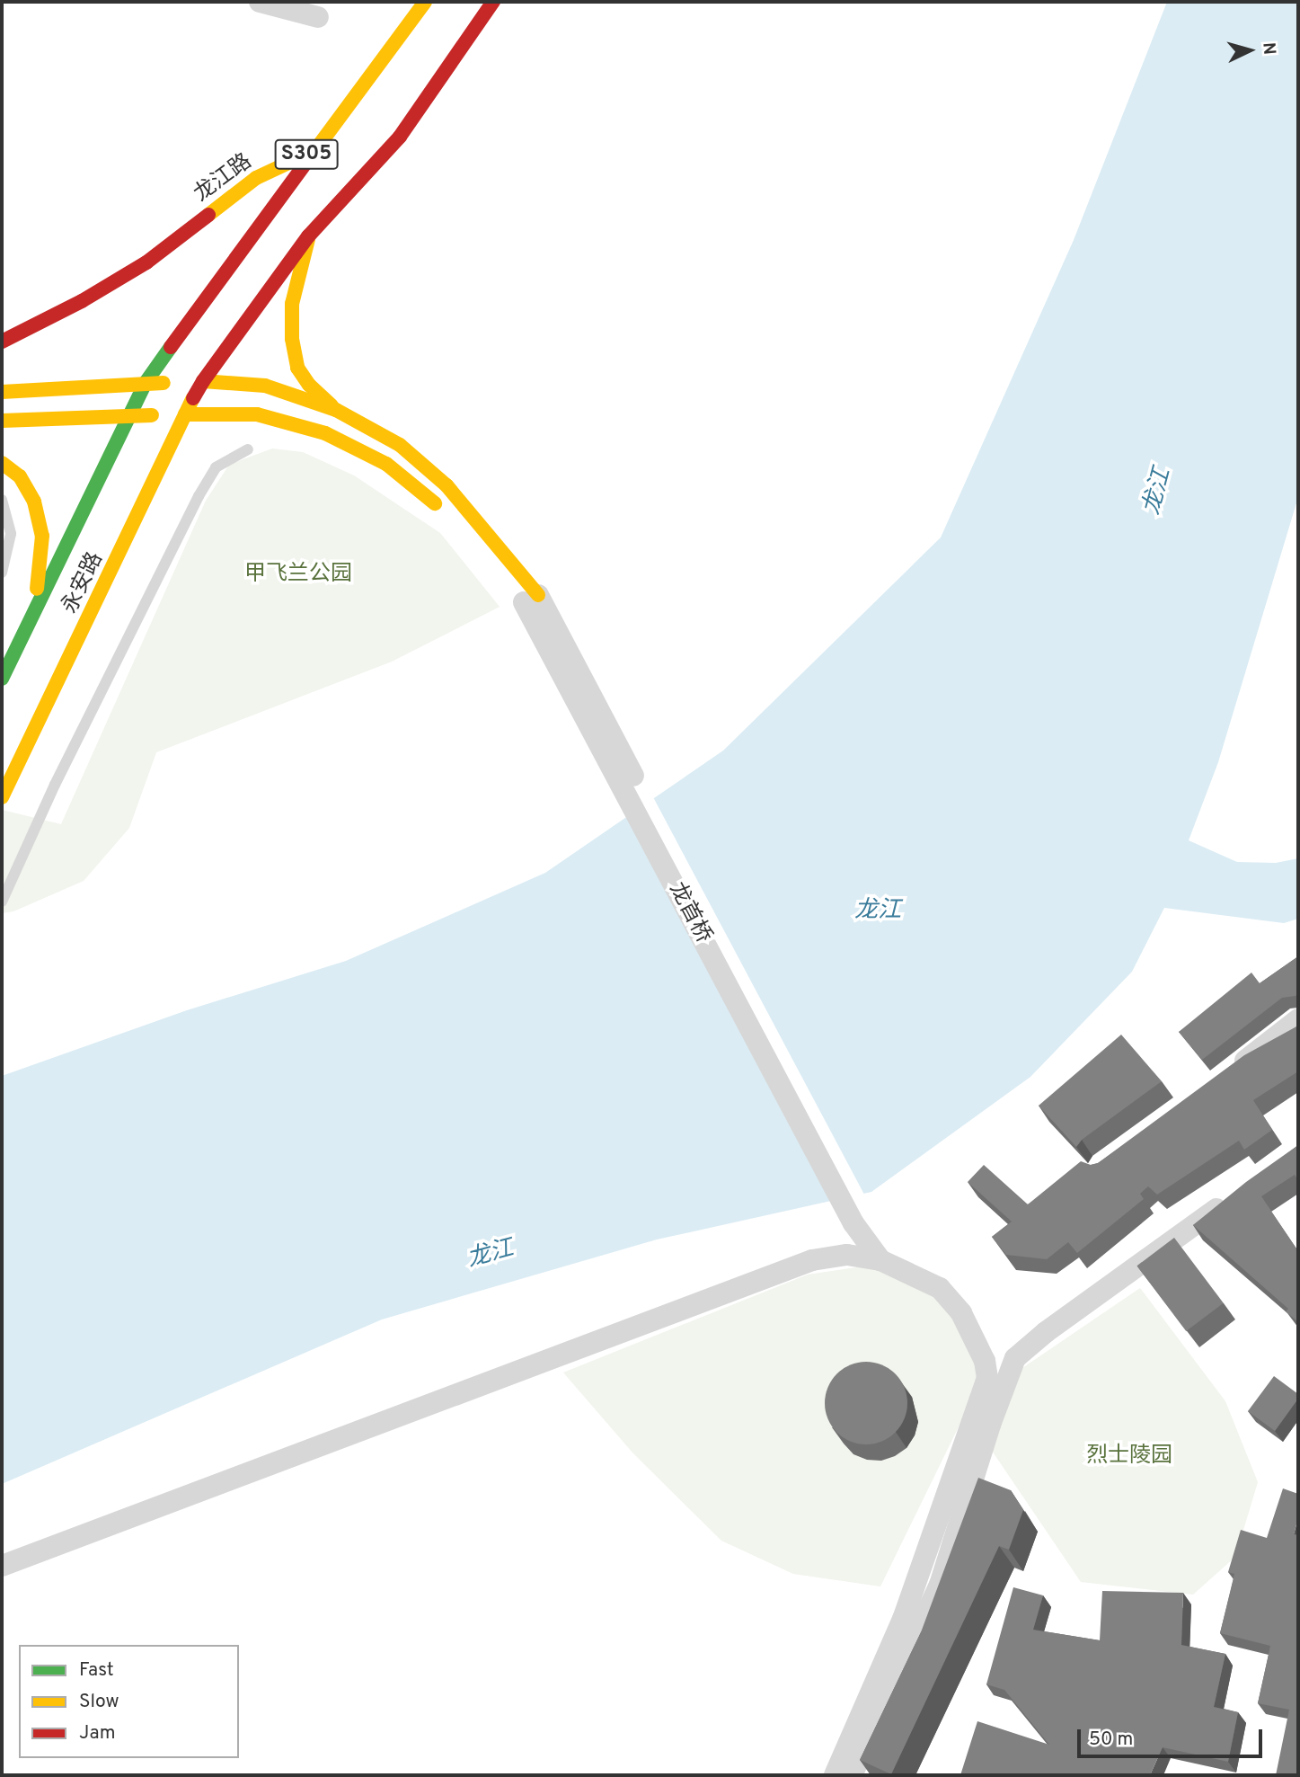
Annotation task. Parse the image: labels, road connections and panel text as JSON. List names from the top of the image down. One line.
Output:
{"streets":{"main road":["S305","龙江路","永安路"],"street":["龙首桥"]},"crossings":[["S305","永安路"],["龙江路","永安路"]],"water":["龙江"],"parks":["甲飞兰公园","烈士陵园"],"legend":["Fast","Slow","Jam"],"scale_bar":"50 m","north":"right"}
